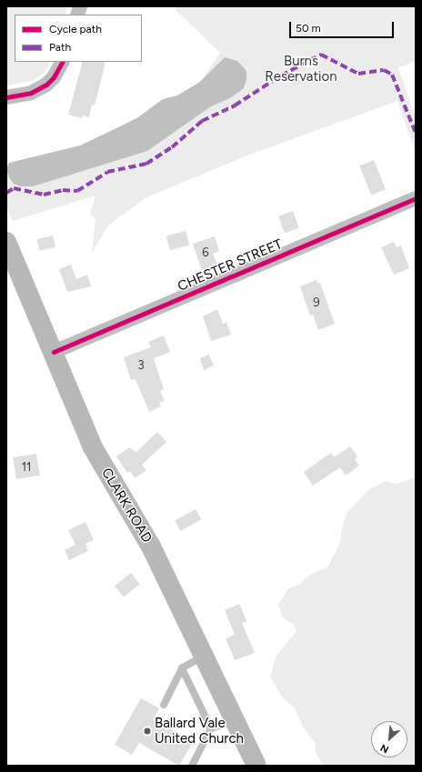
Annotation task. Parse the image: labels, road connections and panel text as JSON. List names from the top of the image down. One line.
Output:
{"streets":{"main road":["CLARK ROAD"],"street":["CHESTER STREET"]},"crossings":[["CHESTER STREET","CLARK ROAD"]],"parks":["Burns Reservation"],"places":["Ballard Vale United Church"],"house_numbers":["6","9","3","11"],"legend":["Cycle path","Path"],"scale_bar":"50 m","north":"bottom left"}
